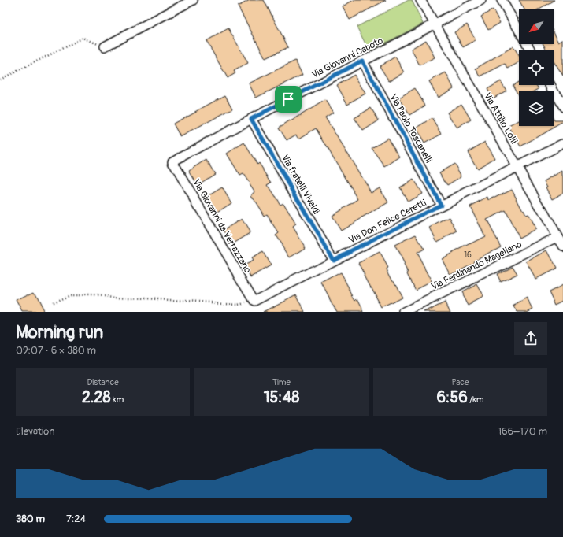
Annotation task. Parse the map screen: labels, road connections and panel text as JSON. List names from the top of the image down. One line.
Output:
{"streets":{"street":["Via Giovanni Caboto","Via Attilio Lolli","Via Paolo Toscanelli","Via fratelli Vivaldi","Via Don Felice Ceretti","Via Giovanni da Verrazzano","Via Ferdinando Magellano"]},"crossings":[["Via Giovanni Caboto","Via Attilio Lolli"],["Via Giovanni Caboto","Via Paolo Toscanelli"],["Via Giovanni Caboto","Via fratelli Vivaldi"],["Via Giovanni Caboto","Via Giovanni da Verrazzano"],["Via Attilio Lolli","Via Don Felice Ceretti"],["Via Attilio Lolli","Via Ferdinando Magellano"],["Via Paolo Toscanelli","Via Don Felice Ceretti"],["Via fratelli Vivaldi","Via Don Felice Ceretti"],["Via Don Felice Ceretti","Via Giovanni da Verrazzano"]],"house_numbers":["16"],"north":"bottom left","page":{"heading":["Morning run","09:07 · 6 × 380 m"],"stats":[["Distance","2.28 km"],["Time","15:48"],["Pace","6:56 /km"]],"chart":["Elevation","166–170 m"],"list":[{"name":"380 m","note":"7:24"}]}}
